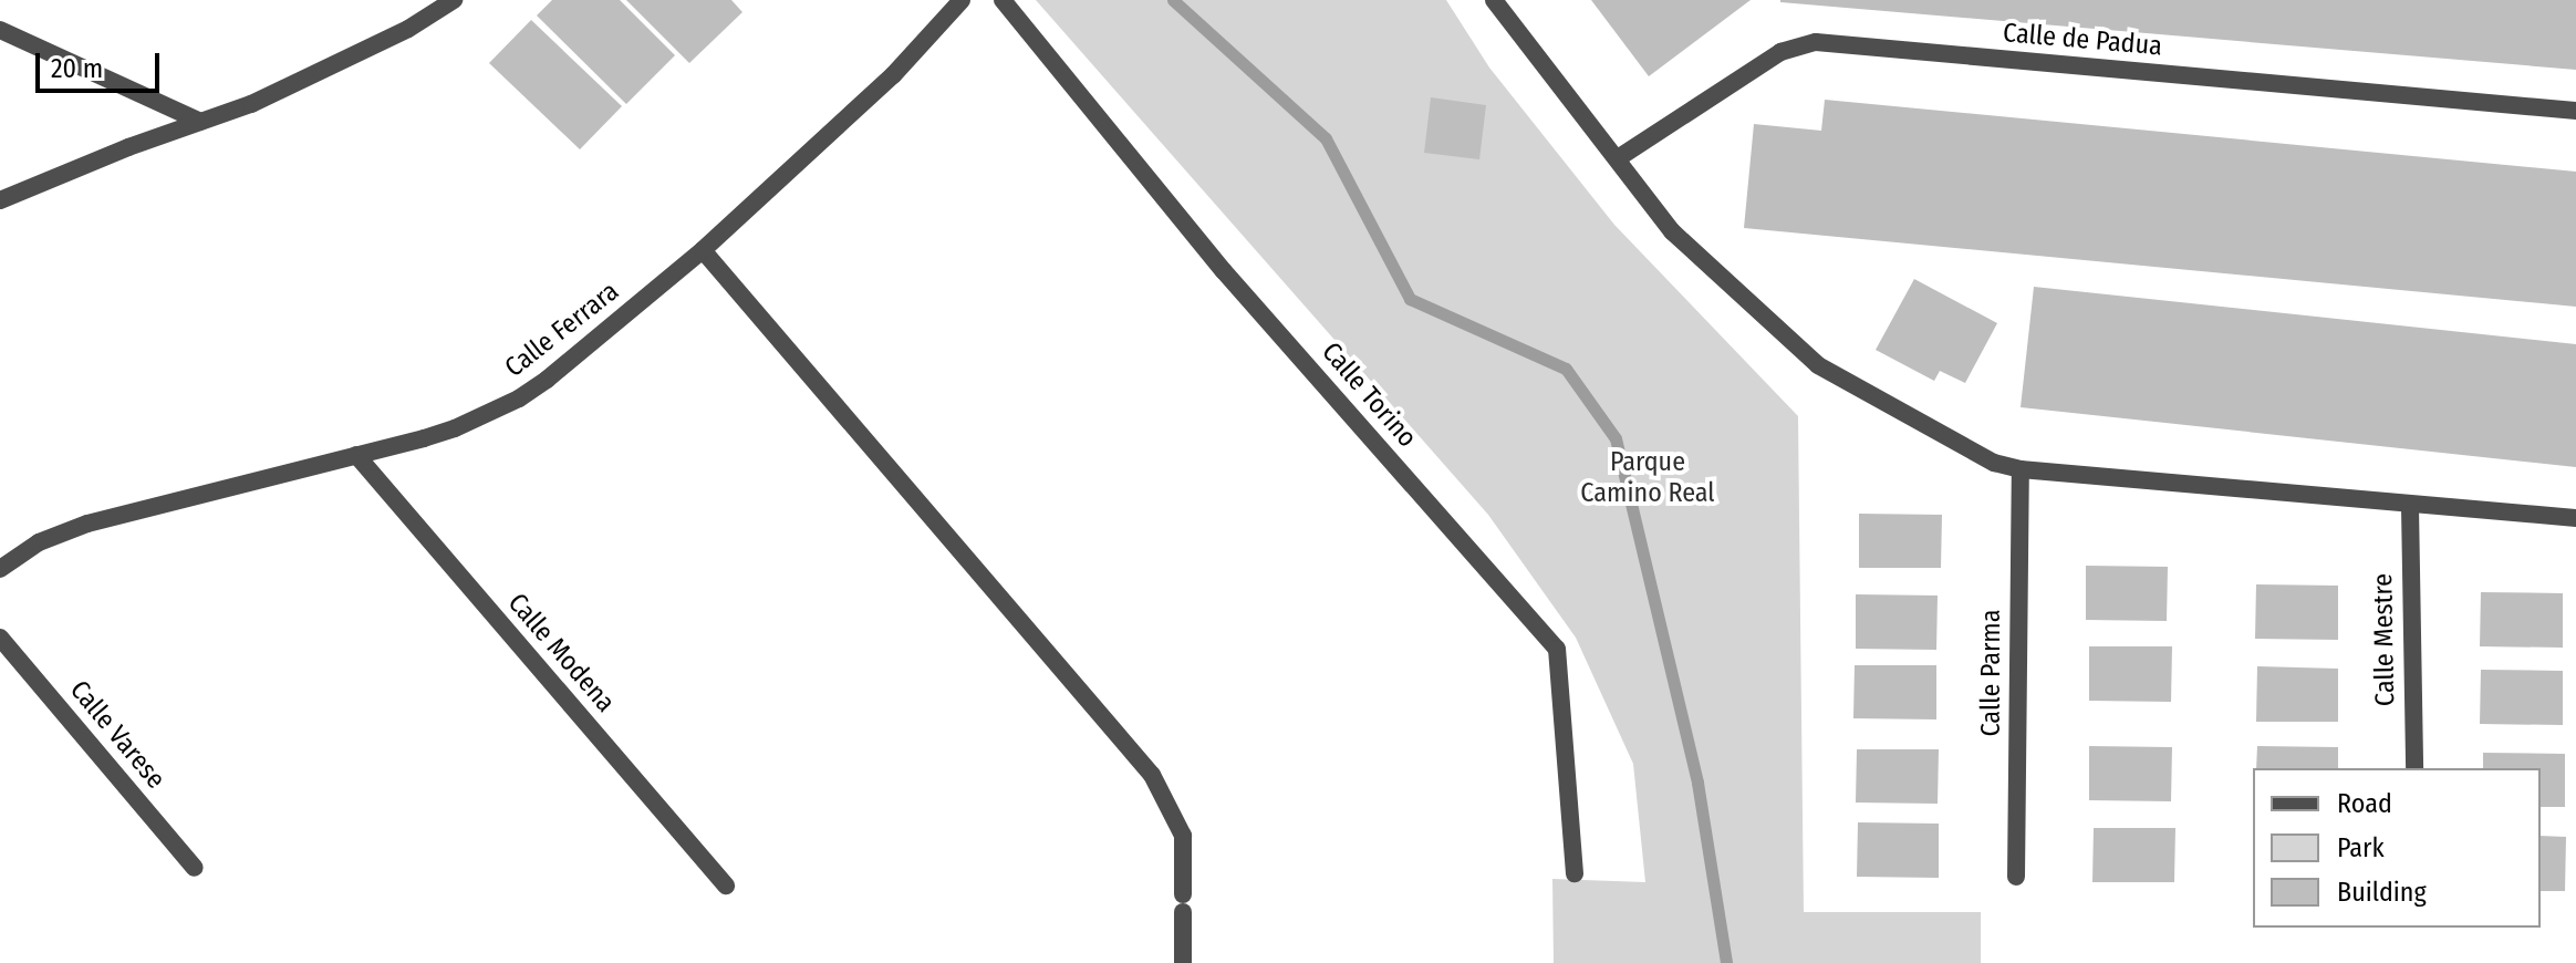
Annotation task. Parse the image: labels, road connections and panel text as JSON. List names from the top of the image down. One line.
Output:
{"streets":{"street":["Calle de Padua","Calle Ferrara","Calle Torino","Calle Mestre","Calle Modena","Calle Parma","Calle Varese"]},"crossings":[["Calle Ferrara","Calle Modena"]],"parks":["Parque Camino Real"],"legend":["Road","Park","Building"],"scale_bar":"20 m"}
